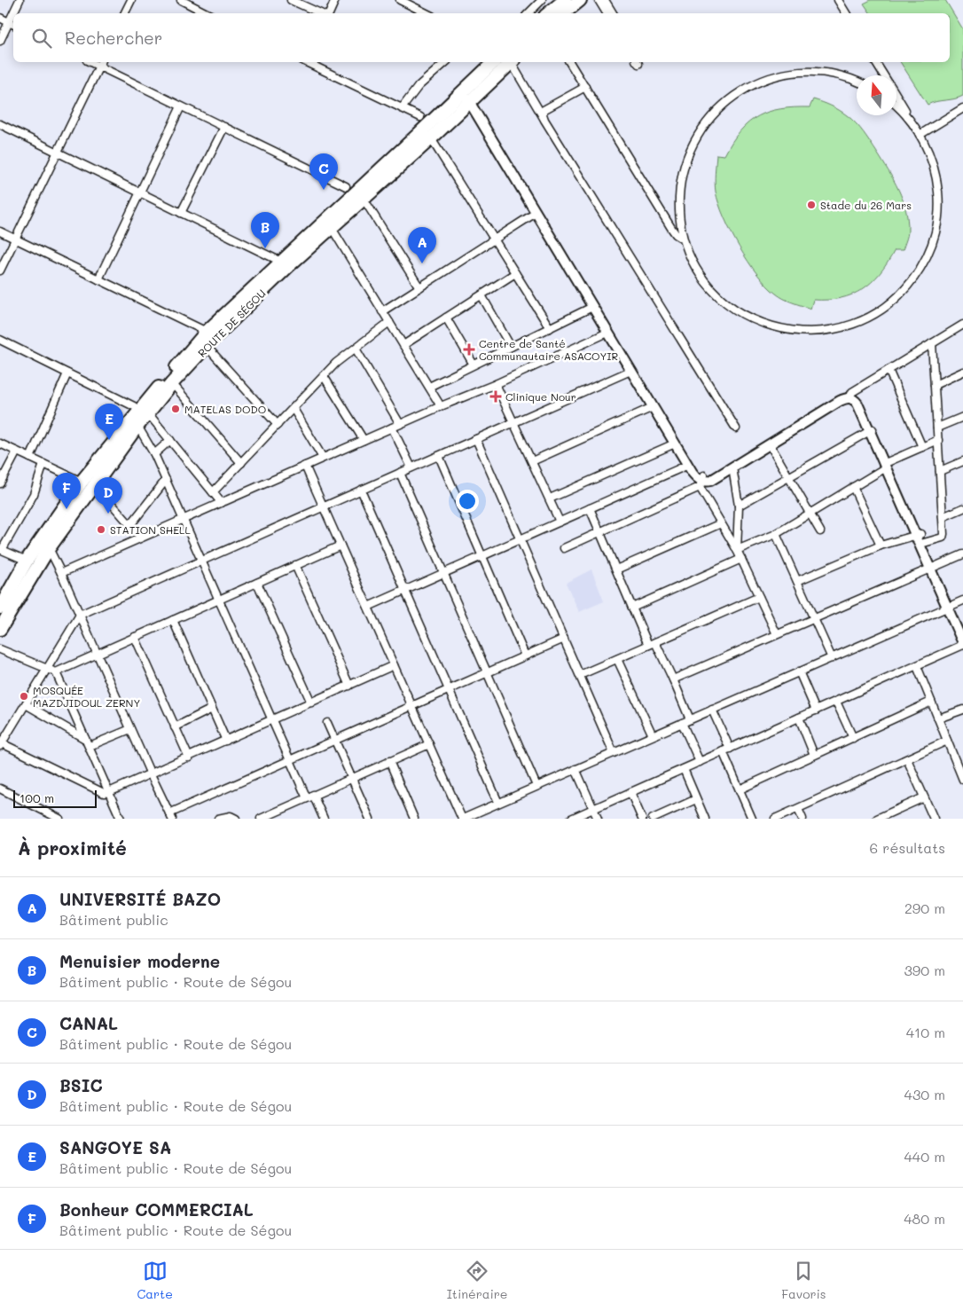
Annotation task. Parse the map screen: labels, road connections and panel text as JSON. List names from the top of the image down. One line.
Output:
{"streets":{"highway":["ROUTE DE SÉGOU"]},"places":{"other":["Stade du 26 Mars","MATELAS DODO","STATION SHELL","MOSQUÉE MAZDJIDOUL ZERNY"],"health":["Centre de Santé Communautaire ASACOYIR","Clinique Nour"]},"scale_bar":"100 m","north":"top","page":{"search":"Rechercher","pins":["C","B","A","E","F","D"],"scale":"100 m","heading":["À proximité","6 résultats"],"list":[{"mark":"A","name":"UNIVERSITÉ BAZO","note":"Bâtiment public","value":"290 m"},{"mark":"B","name":"Menuisier moderne","note":"Bâtiment public · Route de Ségou","value":"390 m"},{"mark":"C","name":"CANAL","note":"Bâtiment public · Route de Ségou","value":"410 m"},{"mark":"D","name":"BSIC","note":"Bâtiment public · Route de Ségou","value":"430 m"},{"mark":"E","name":"SANGOYE SA","note":"Bâtiment public · Route de Ségou","value":"440 m"},{"mark":"F","name":"Bonheur COMMERCIAL","note":"Bâtiment public · Route de Ségou","value":"480 m"}],"nav":["Carte","Itinéraire","Favoris"]}}
